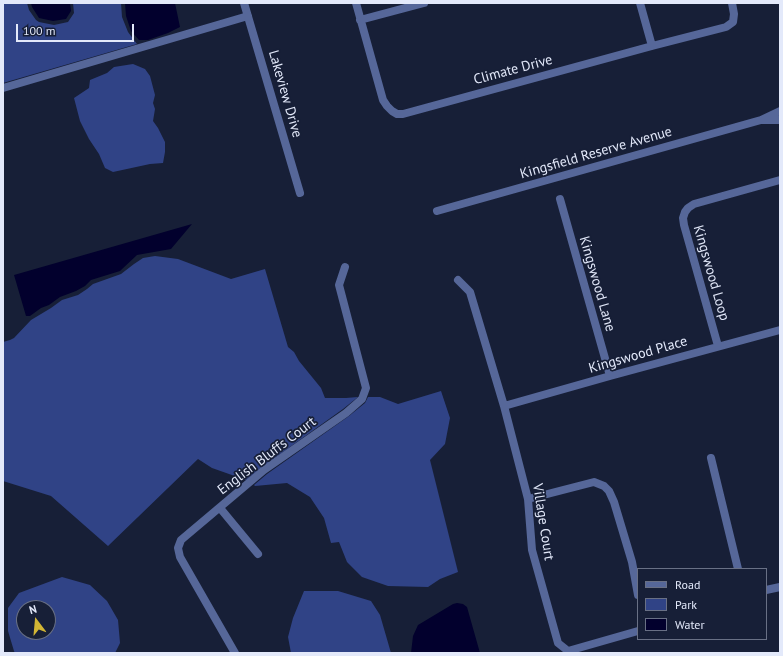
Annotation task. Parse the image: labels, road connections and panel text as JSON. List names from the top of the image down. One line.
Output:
{"streets":{"street":["Climate Drive","Lakeview Drive","Kingsfield Reserve Avenue","Kingswood Loop","Kingswood Lane","Kingswood Place","English Bluffs Court","Village Court"]},"crossings":[["Kingswood Loop","Kingswood Place"],["Kingswood Lane","Kingswood Place"],["Kingswood Place","Village Court"]],"legend":["Road","Park","Water"],"scale_bar":"100 m","north":"top"}
